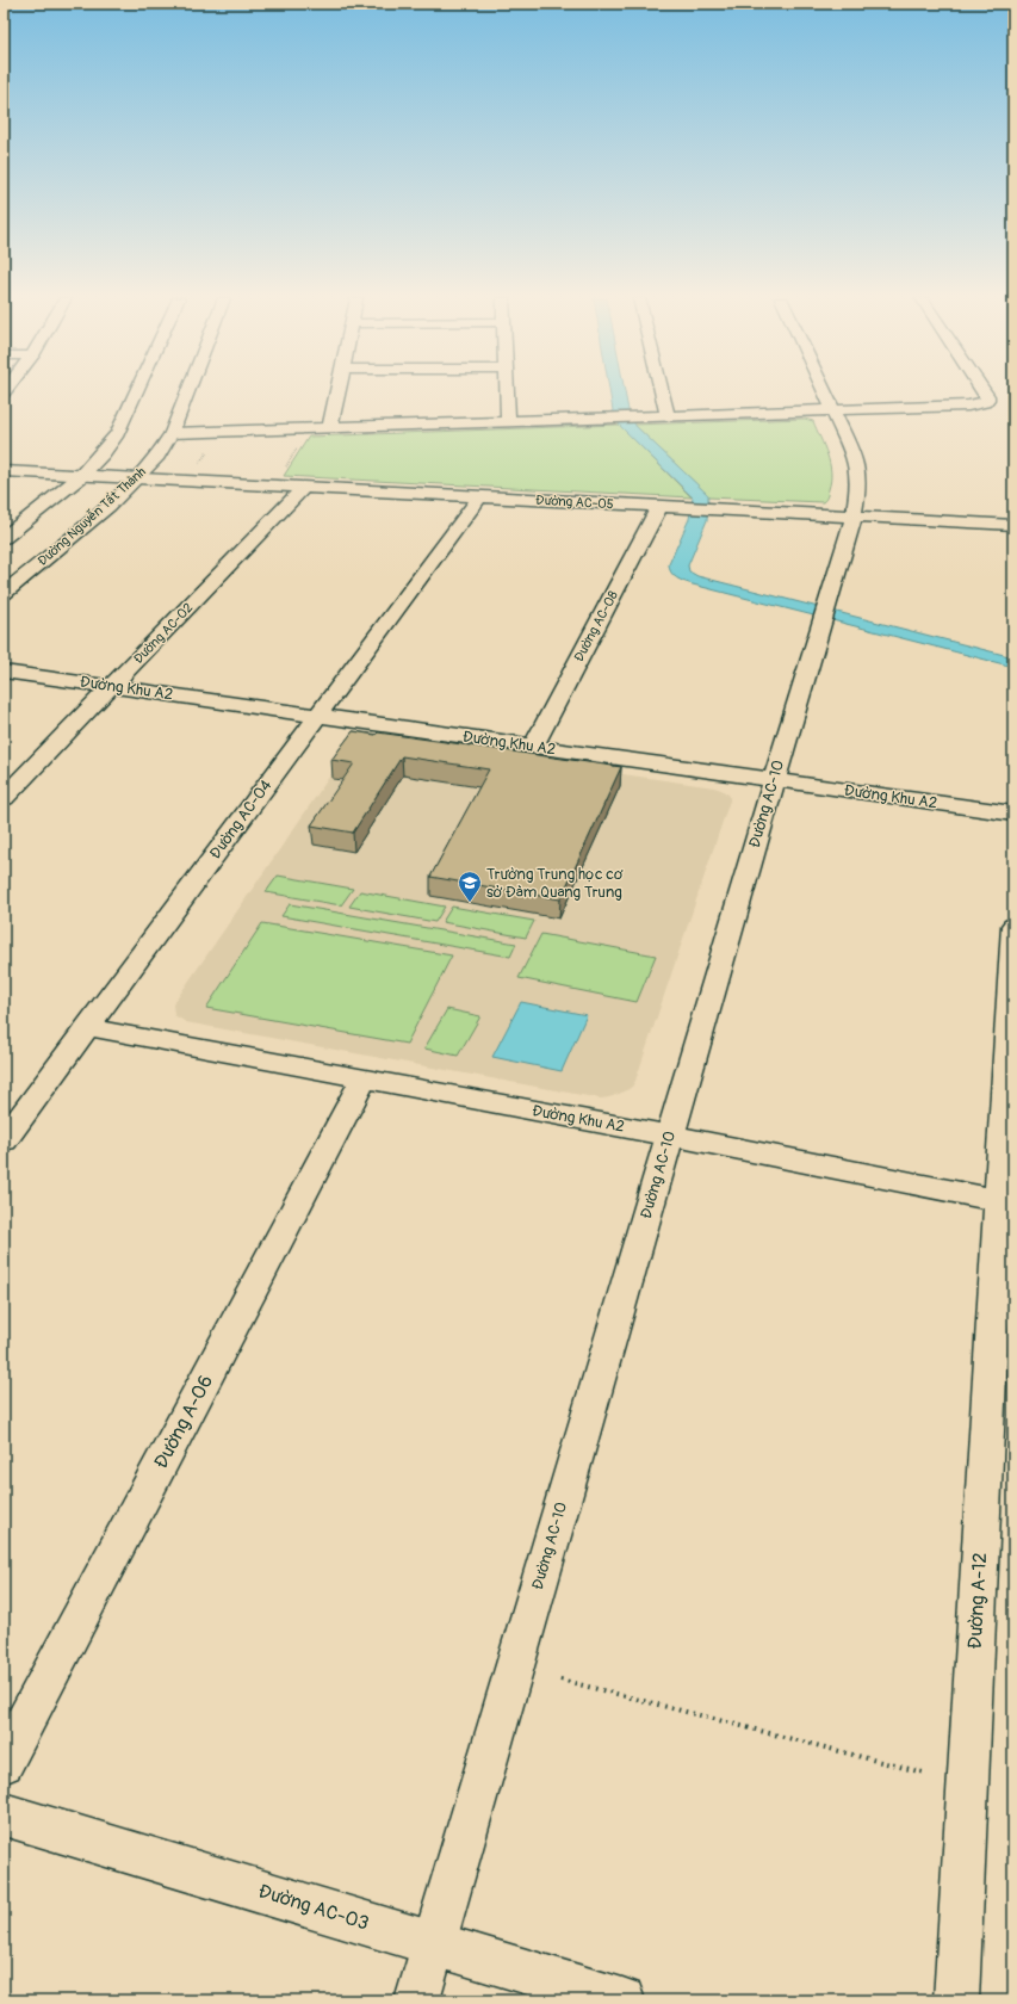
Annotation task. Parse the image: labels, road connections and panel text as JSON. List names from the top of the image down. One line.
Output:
{"streets":{"street":["Đường AC-05","Đường Nguyễn Tất Thành","Đường AC-08","Đường AC-02","Đường Khu A2","Đường AC-10","Đường AC-04","Đường A-06","Đường A-12","Đường AC-03"]},"crossings":[["Đường AC-05","Đường Nguyễn Tất Thành"],["Đường AC-05","Đường AC-08"],["Đường AC-05","Đường AC-02"],["Đường AC-05","Đường AC-10"],["Đường AC-05","Đường AC-04"],["Đường AC-08","Đường Khu A2"],["Đường AC-02","Đường Khu A2"],["Đường Khu A2","Đường AC-10"],["Đường Khu A2","Đường AC-04"],["Đường Khu A2","Đường A-06"],["Đường Khu A2","Đường A-12"],["Đường AC-10","Đường AC-03"]],"places":{"school or university":["Trường Trung học cơ sở Đàm Quang Trung"]}}
